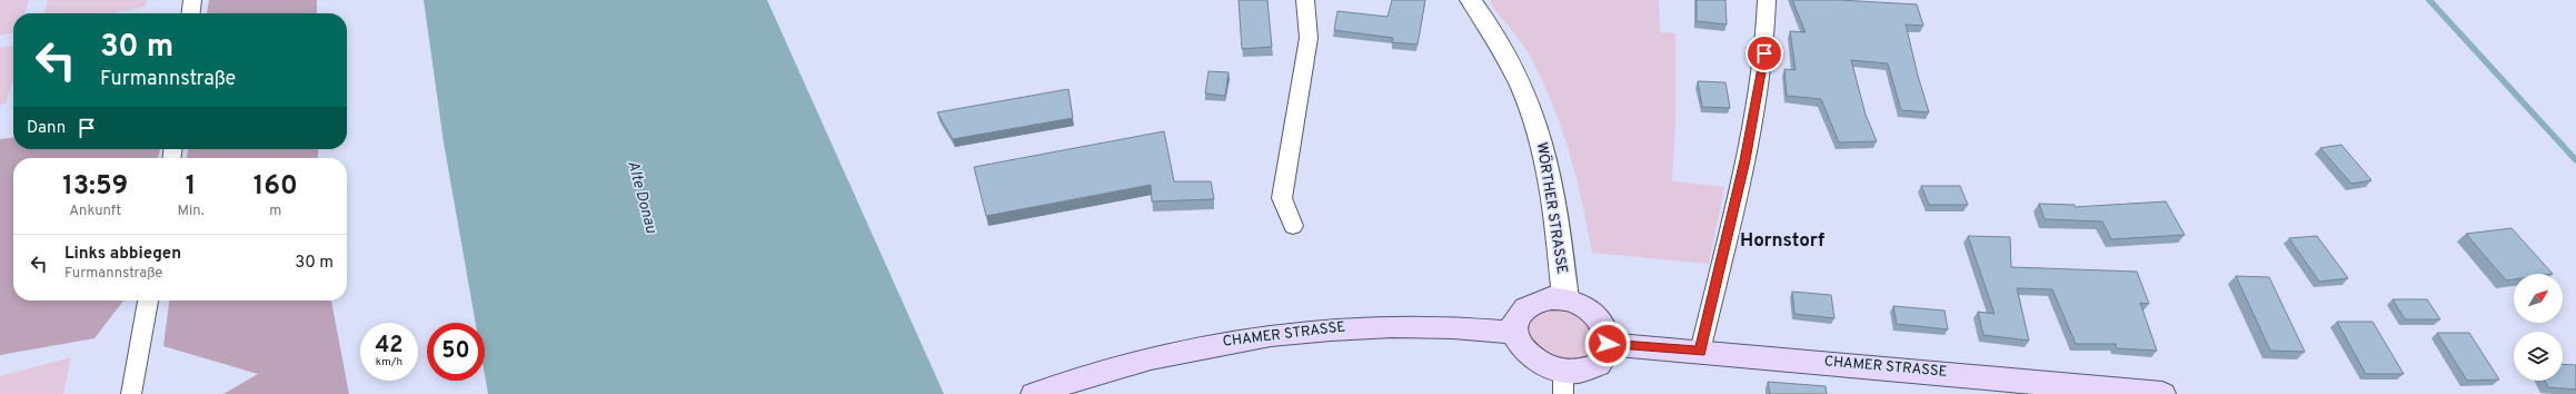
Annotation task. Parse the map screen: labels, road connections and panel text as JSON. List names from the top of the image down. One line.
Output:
{"streets":{"main road":["CHAMER STRASSE"],"street":["WÖRTHER STRASSE"]},"crossings":[["WÖRTHER STRASSE","CHAMER STRASSE"]],"districts":["Hornstorf"],"water":["Alte Donau"],"north":"top right","page":{"turn":["30 m","Furmannstraße"],"then":"Dann","eta":["13:59","Ankunft","1","Min.","160","m"],"list":[{"name":"Links abbiegen","note":"Furmannstraße","value":"30 m"}],"speed":"42 km/h","limit":"50"}}
